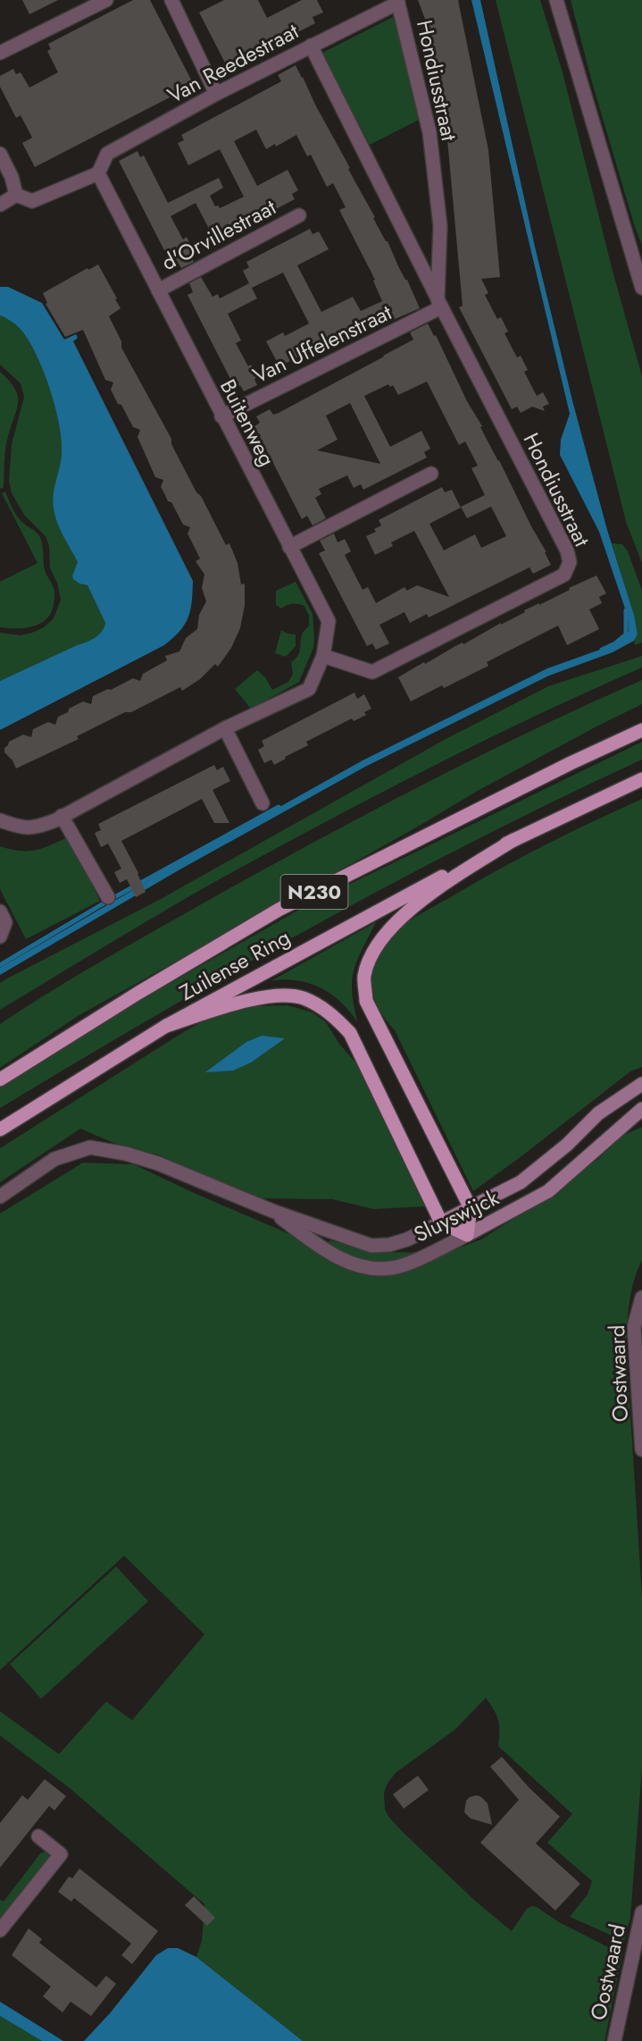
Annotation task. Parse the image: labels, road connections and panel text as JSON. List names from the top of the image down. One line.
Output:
{"streets":{"main road":["N230","Zuilense Ring","Sluyswijck"],"street":["Van Reedestraat","Hondiusstraat","d'Orvillestraat","Van Uffelenstraat","Buitenweg","Oostwaard"]},"crossings":[["Van Reedestraat","Hondiusstraat"],["Van Reedestraat","Buitenweg"],["Hondiusstraat","Van Uffelenstraat"],["Hondiusstraat","Buitenweg"],["d'Orvillestraat","Buitenweg"],["Van Uffelenstraat","Buitenweg"],["N230","Zuilense Ring"],["N230","Sluyswijck"]]}
